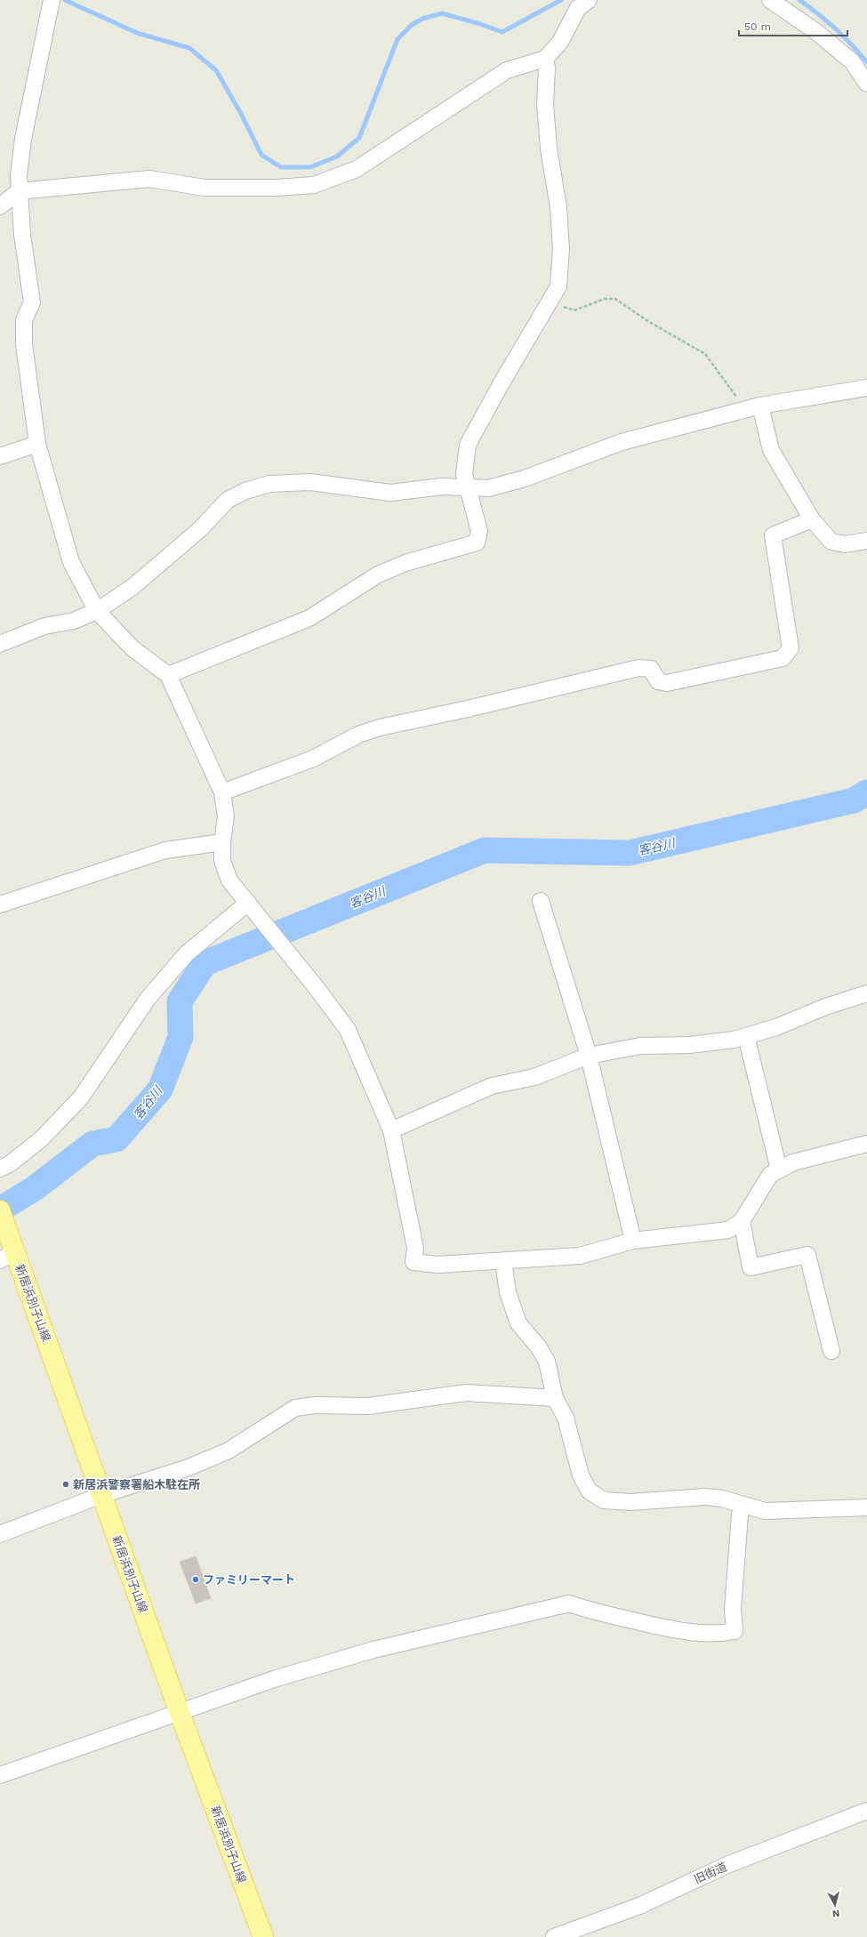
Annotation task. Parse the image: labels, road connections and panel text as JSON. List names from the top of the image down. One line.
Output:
{"streets":{"main road":["新居浜別子山線"],"street":["旧街道"]},"water":["客谷川"],"places":["新居浜警察署船木駐在所","ファミリーマート"],"scale_bar":"50 m","north":"bottom"}
